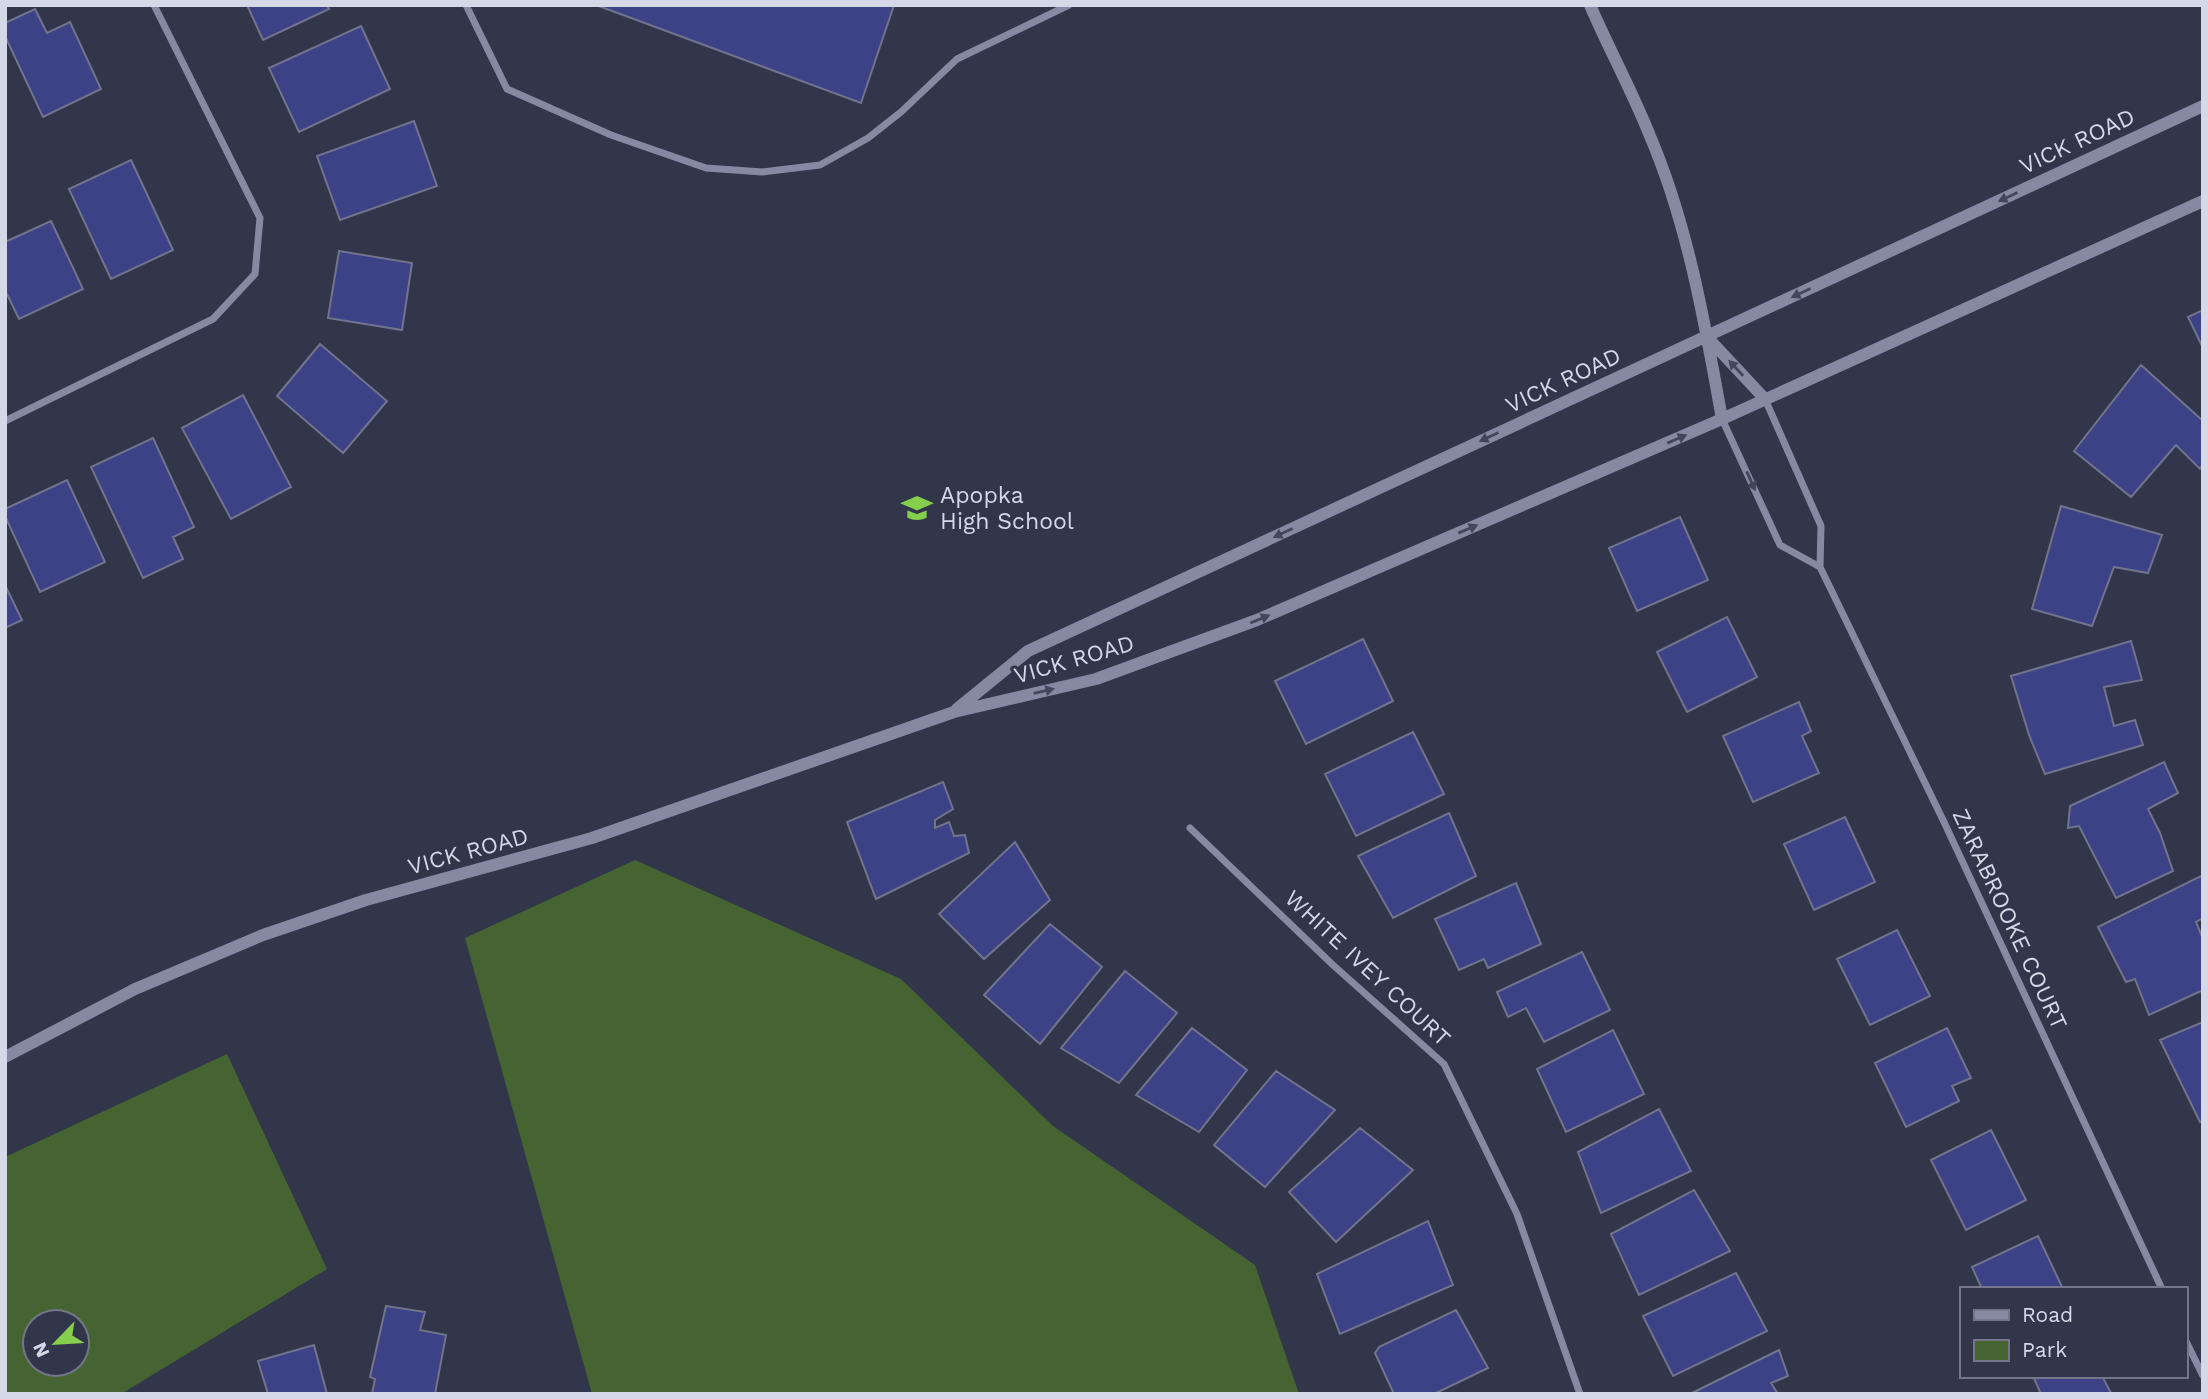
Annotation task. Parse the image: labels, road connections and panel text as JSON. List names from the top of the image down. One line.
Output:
{"streets":{"street":["VICK ROAD","ZARABROOKE COURT","WHITE IVEY COURT"]},"places":{"school or university":["Apopka High School"]},"legend":["Road","Park"],"north":"bottom left"}
